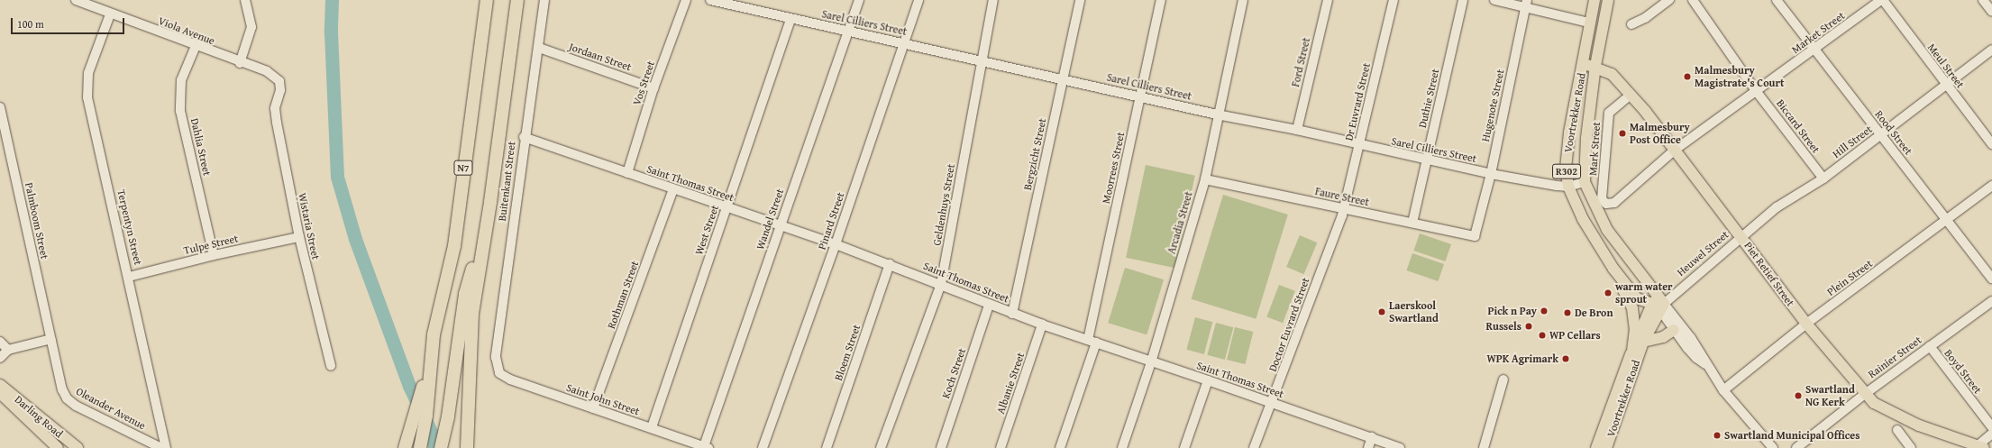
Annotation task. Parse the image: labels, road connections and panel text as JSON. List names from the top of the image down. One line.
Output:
{"streets":{"highway":["N7"],"main road":["Voortrekker Road","R302","Piet Retief Street","Darling Road"],"street":["Sarel Cilliers Street","Viola Avenue","Market Street","Jordaan Street","Ford Street","Meul Street","Vos Street","Duthie Street","Dr Euvrard Street","Hugenote Street","Biccard Street","Rood Street","Hill Street","Dahlia Street","Mark Street","Bergzicht Street","Moorrees Street","Buitenkant Street","Saint Thomas Street","Faure Street","Geldenhuys Street","Wandel Street","Palmboom Street","Pinard Street","Arcadia Street","Wistaria Street","Terpentyn Street","West Street","Tulpe Street","Heuwel Street","Plein Street","Rothman Street","Doctor Euvrard Street","Bloem Street","Rainier Street","Boyd Street","Koch Street","Albanie Street","Saint John Street","Oleander Avenue"]},"crossings":[["Sarel Cilliers Street","Ford Street"],["Sarel Cilliers Street","Duthie Street"],["Sarel Cilliers Street","Dr Euvrard Street"],["Sarel Cilliers Street","Hugenote Street"],["Sarel Cilliers Street","Voortrekker Road"],["Sarel Cilliers Street","Bergzicht Street"],["Sarel Cilliers Street","Moorrees Street"],["Sarel Cilliers Street","Geldenhuys Street"],["Sarel Cilliers Street","Wandel Street"],["Sarel Cilliers Street","Pinard Street"],["Sarel Cilliers Street","Arcadia Street"],["Sarel Cilliers Street","West Street"],["Viola Avenue","Dahlia Street"],["Viola Avenue","Wistaria Street"],["Viola Avenue","Terpentyn Street"],["Market Street","Meul Street"],["Market Street","Biccard Street"],["Market Street","Rood Street"],["Market Street","Mark Street"],["Market Street","Piet Retief Street"],["Jordaan Street","Vos Street"],["Jordaan Street","Buitenkant Street"],["Meul Street","Hill Street"],["Vos Street","Saint Thomas Street"],["Duthie Street","Faure Street"],["Dr Euvrard Street","Faure Street"],["Dr Euvrard Street","Doctor Euvrard Street"],["Hugenote Street","Faure Street"],["Voortrekker Road","Heuwel Street"],["Voortrekker Road","Piet Retief Street"],["Biccard Street","Hill Street"],["Rood Street","Hill Street"],["Rood Street","Plein Street"],["Hill Street","Heuwel Street"],["Hill Street","Piet Retief Street"],["Dahlia Street","Tulpe Street"],["Mark Street","Piet Retief Street"],["Bergzicht Street","Saint Thomas Street"],["Moorrees Street","Saint Thomas Street"],["Buitenkant Street","Saint Thomas Street"],["Buitenkant Street","Saint John Street"],["Saint Thomas Street","Geldenhuys Street"],["Saint Thomas Street","Wandel Street"],["Saint Thomas Street","Pinard Street"],["Saint Thomas Street","Arcadia Street"],["Saint Thomas Street","West Street"],["Saint Thomas Street","Rothman Street"],["Saint Thomas Street","Doctor Euvrard Street"],["Saint Thomas Street","Bloem Street"],["Saint Thomas Street","Koch Street"],["Saint Thomas Street","Albanie Street"],["Faure Street","Arcadia Street"],["Faure Street","Doctor Euvrard Street"],["Wandel Street","Saint John Street"],["Palmboom Street","Oleander Avenue"],["Wistaria Street","Tulpe Street"],["Terpentyn Street","Tulpe Street"],["West Street","Saint John Street"],["Heuwel Street","Piet Retief Street"],["Piet Retief Street","Plein Street"],["Piet Retief Street","Rainier Street"],["Rothman Street","Saint John Street"],["Rainier Street","Boyd Street"]],"places":["Malmesbury Magistrate's Court","Malmesbury Post Office","warm water sprout","Pick n Pay","Laerskool Swartland","De Bron","Russels","WP Cellars","WPK Agrimark","Swartland NG Kerk","Swartland Municipal Offices"],"scale_bar":"100 m"}
